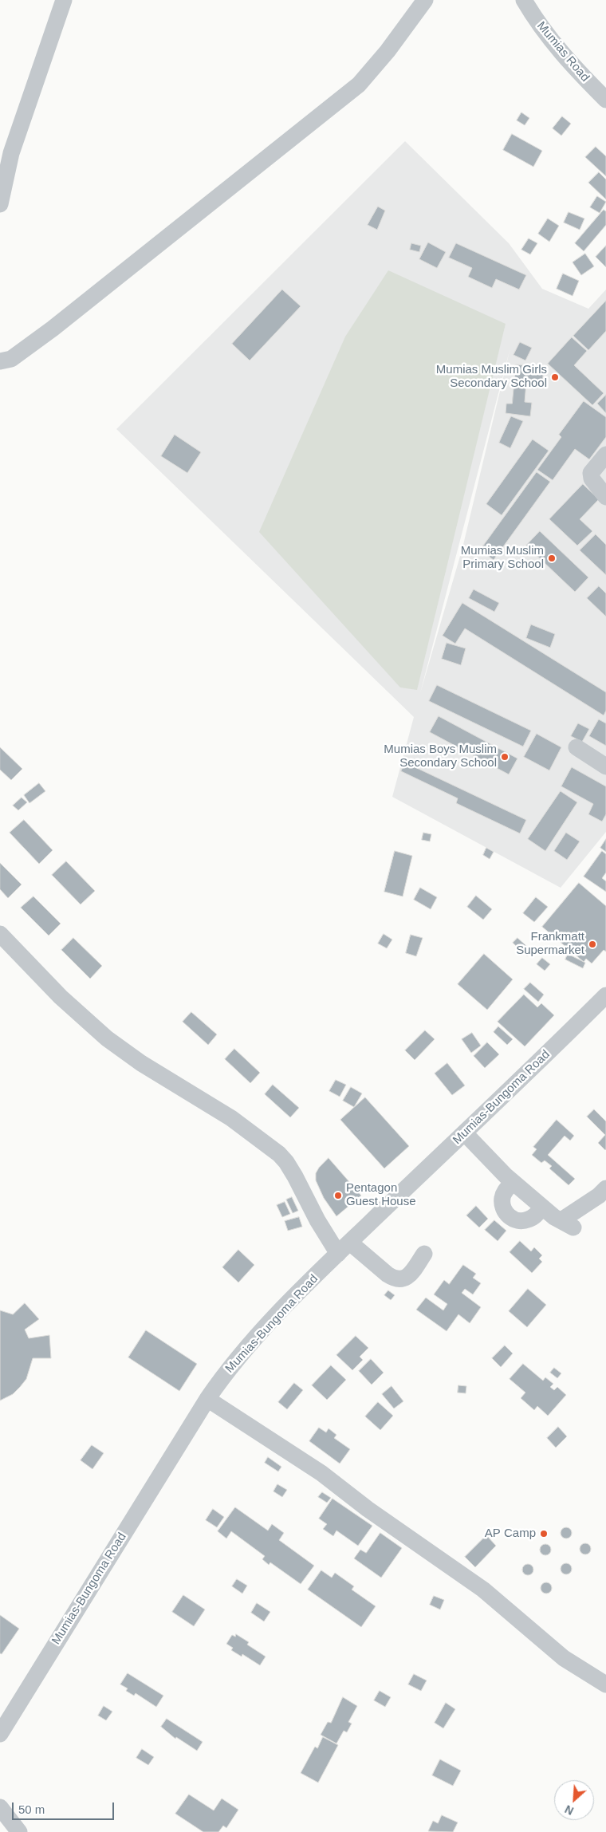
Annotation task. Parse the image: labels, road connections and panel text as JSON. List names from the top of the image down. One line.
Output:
{"streets":{"street":["Mumias Road","Mumias-Bungoma Road"]},"places":["Mumias Muslim Girls Secondary School","Mumias Muslim Primary School","Mumias Boys Muslim Secondary School","Frankmatt Supermarket","Pentagon Guest House","AP Camp"],"scale_bar":"50 m","north":"bottom left"}
